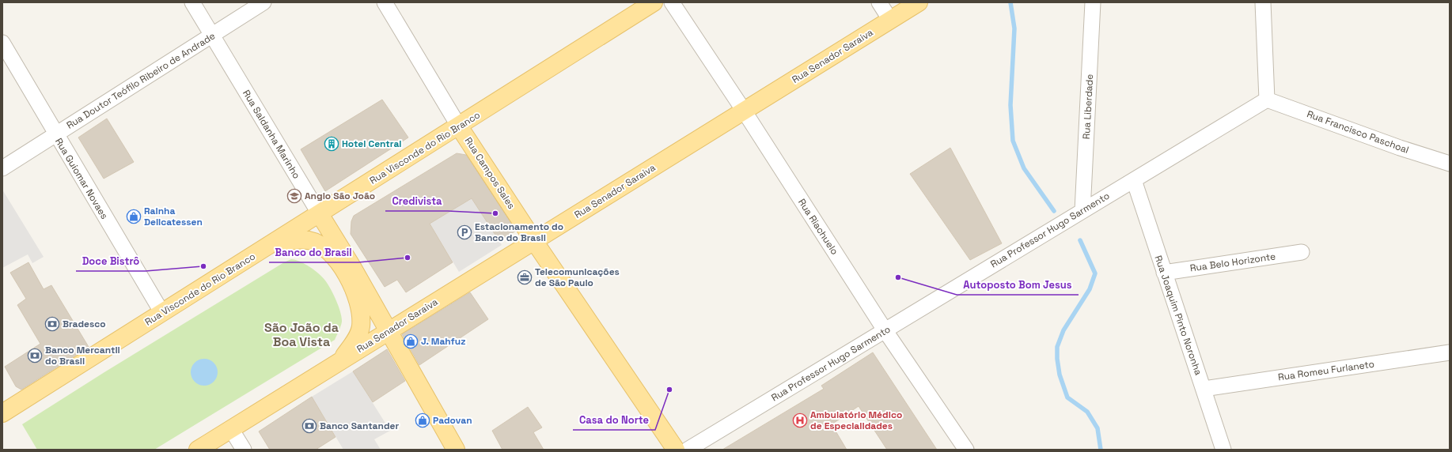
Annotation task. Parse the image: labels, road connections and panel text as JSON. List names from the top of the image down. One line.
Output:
{"streets":{"main road":["Rua Senador Saraiva","Rua Saldanha Marinho","Rua Visconde do Rio Branco","Rua Campos Sales"],"street":["Rua Doutor Teófilo Ribeiro de Andrade","Rua Liberdade","Rua Francisco Paschoal","Rua Guiomar Novaes","Rua Riachuelo","Rua Professor Hugo Sarmento","Rua Belo Horizonte","Rua Joaquim Pinto Noronha","Rua Romeu Furlaneto"]},"crossings":[["Rua Senador Saraiva","Rua Saldanha Marinho"],["Rua Senador Saraiva","Rua Campos Sales"],["Rua Senador Saraiva","Rua Riachuelo"],["Rua Doutor Teófilo Ribeiro de Andrade","Rua Saldanha Marinho"],["Rua Doutor Teófilo Ribeiro de Andrade","Rua Guiomar Novaes"],["Rua Liberdade","Rua Professor Hugo Sarmento"],["Rua Francisco Paschoal","Rua Professor Hugo Sarmento"],["Rua Saldanha Marinho","Rua Visconde do Rio Branco"],["Rua Visconde do Rio Branco","Rua Campos Sales"],["Rua Visconde do Rio Branco","Rua Guiomar Novaes"],["Rua Riachuelo","Rua Professor Hugo Sarmento"],["Rua Professor Hugo Sarmento","Rua Joaquim Pinto Noronha"],["Rua Belo Horizonte","Rua Joaquim Pinto Noronha"],["Rua Joaquim Pinto Noronha","Rua Romeu Furlaneto"]],"districts":["São João da Boa Vista"],"places":{"building":["Hotel Central"],"school or university":["Anglo São João"],"other":["Credivista","Banco do Brasil","Doce Bistrô","Autoposto Bom Jesus","Casa do Norte"],"shop":["Rainha Delicatessen","J. Mahfuz","Padovan"],"parking":["Estacionamento do Banco do Brasil"],"office":["Telecomunicações de São Paulo"],"bank":["Bradesco","Banco Mercantil do Brasil","Banco Santander"],"hospital":["Ambulatório Médico de Especialidades"]}}
